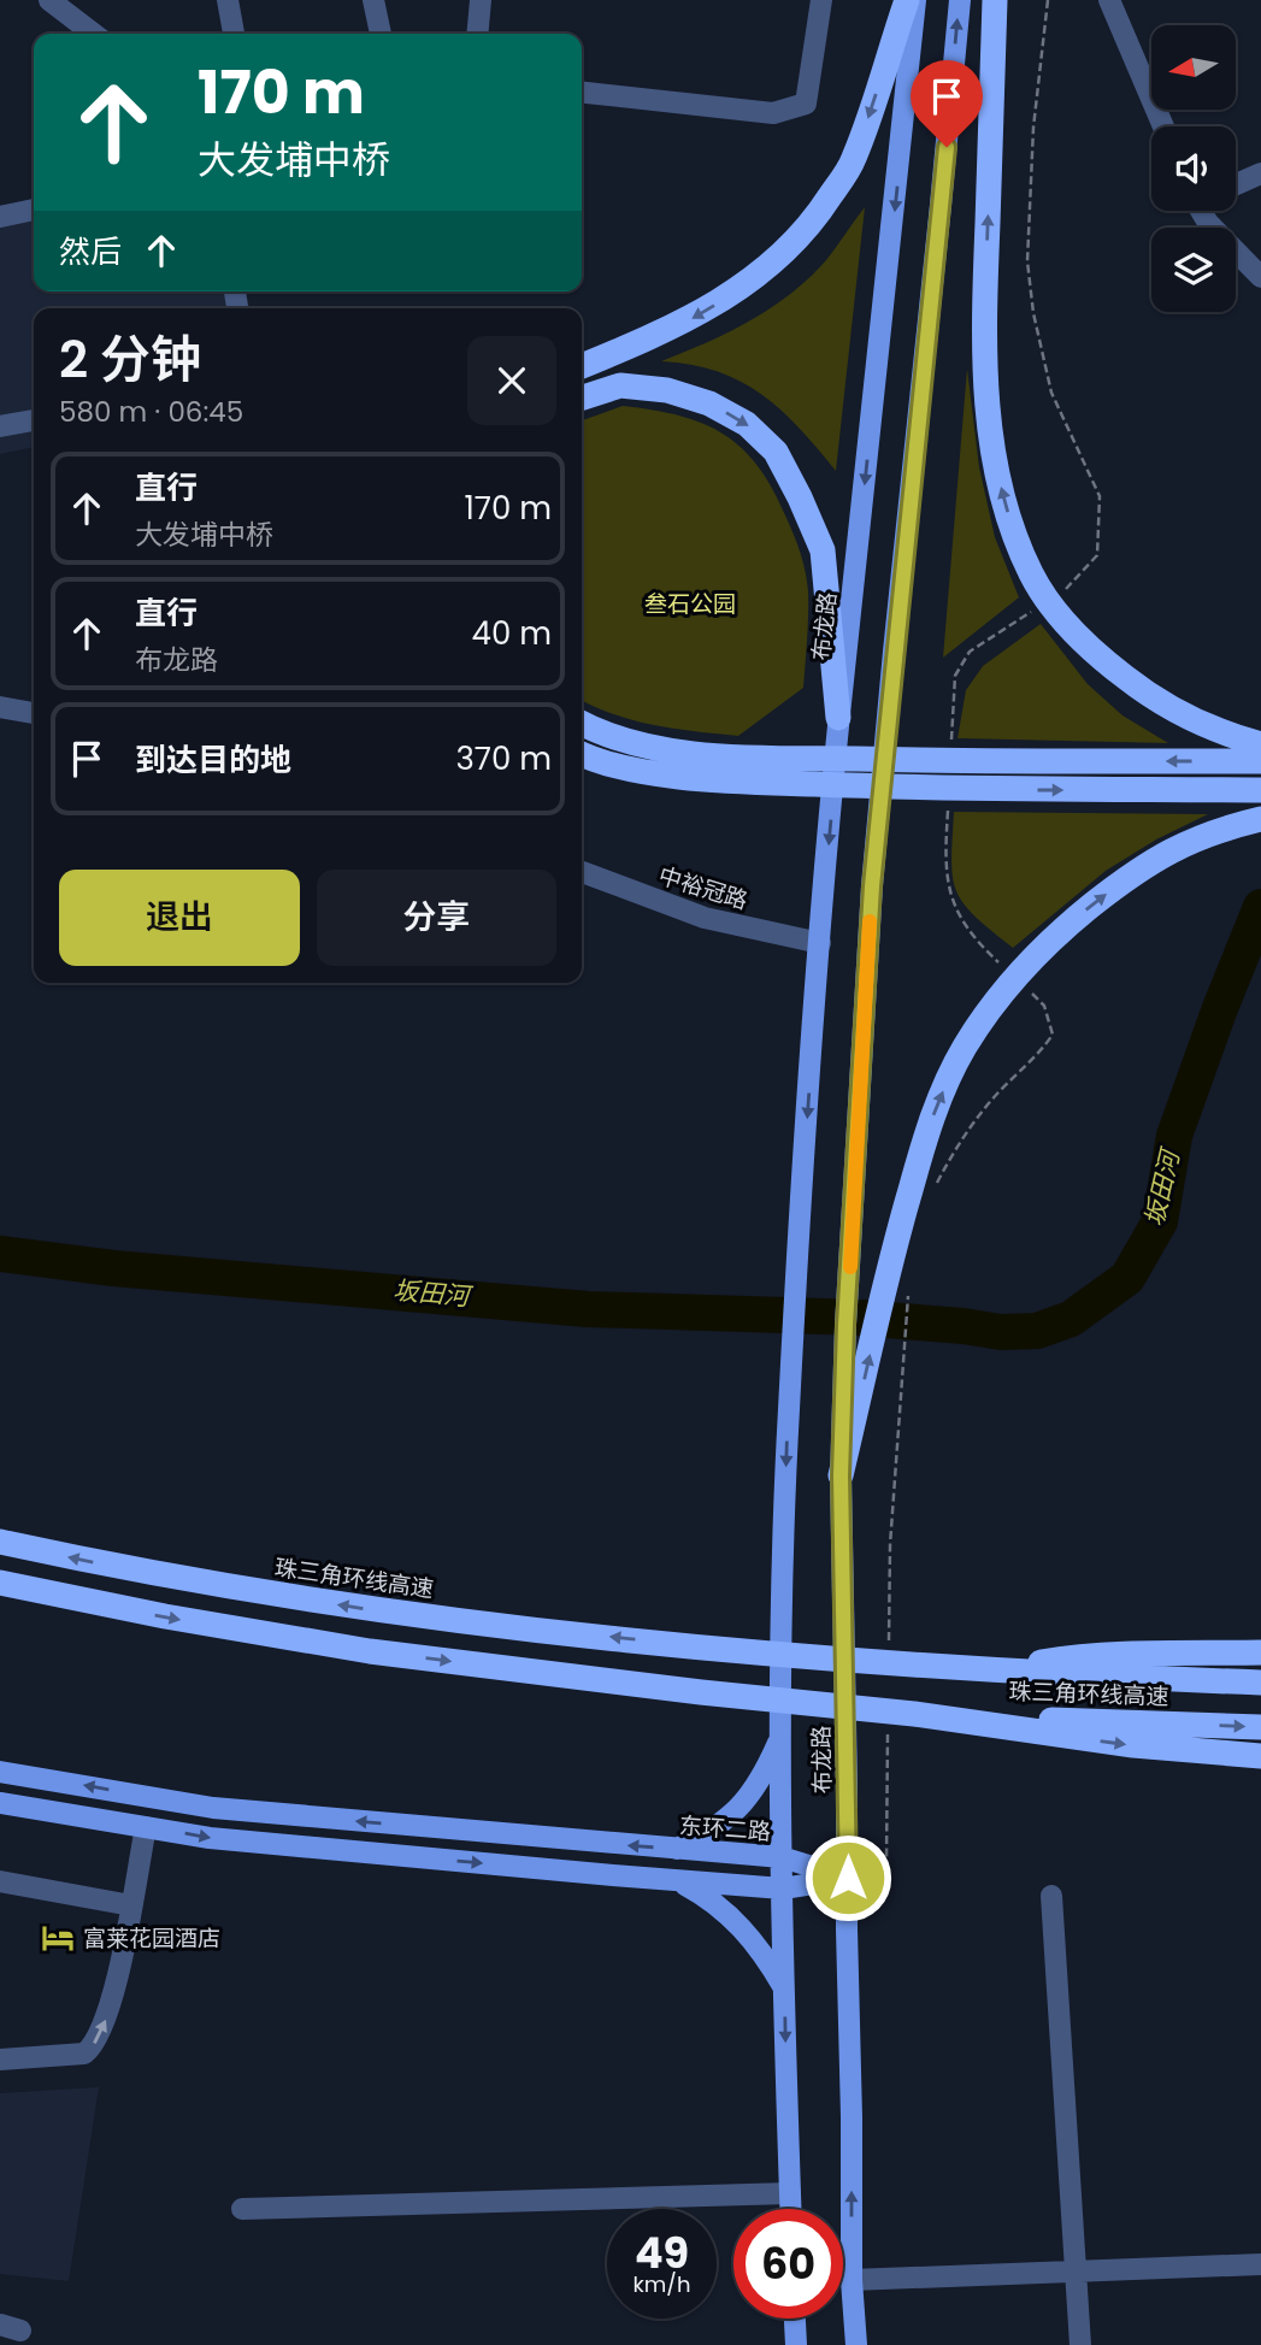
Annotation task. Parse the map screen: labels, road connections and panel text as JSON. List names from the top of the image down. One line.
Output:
{"streets":{"highway":["珠三角环线高速"],"main road":["布龙路","东环二路"],"street":["中裕冠路"]},"crossings":[["布龙路","中裕冠路"],["布龙路","东环二路"]],"water":["坂田河"],"parks":["叁石公园"],"places":{"hotel":["富莱花园酒店"]},"north":"left","page":{"turn":["170 m","大发埔中桥"],"then":"然后","heading":["2 分钟","580 m · 06:45"],"list":[{"name":"直行","note":"大发埔中桥","value":"170 m"},{"name":"直行","note":"布龙路","value":"40 m"},{"name":"到达目的地","value":"370 m"}],"buttons":["退出","分享"],"speed":"49 km/h","limit":"60"}}
